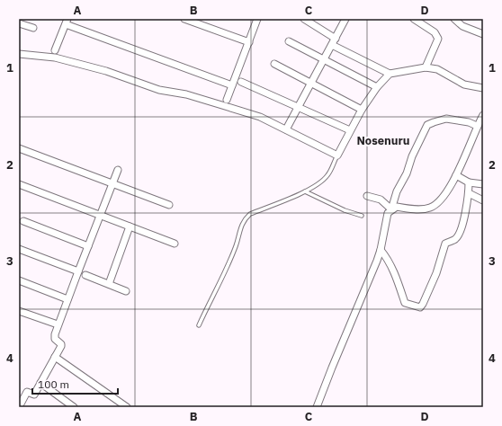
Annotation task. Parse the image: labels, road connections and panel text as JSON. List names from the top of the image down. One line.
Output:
{"districts":["Nosenuru"],"scale_bar":"100 m","grid":{"columns":["A","B","C","D"],"rows":["1","2","3","4"]}}
